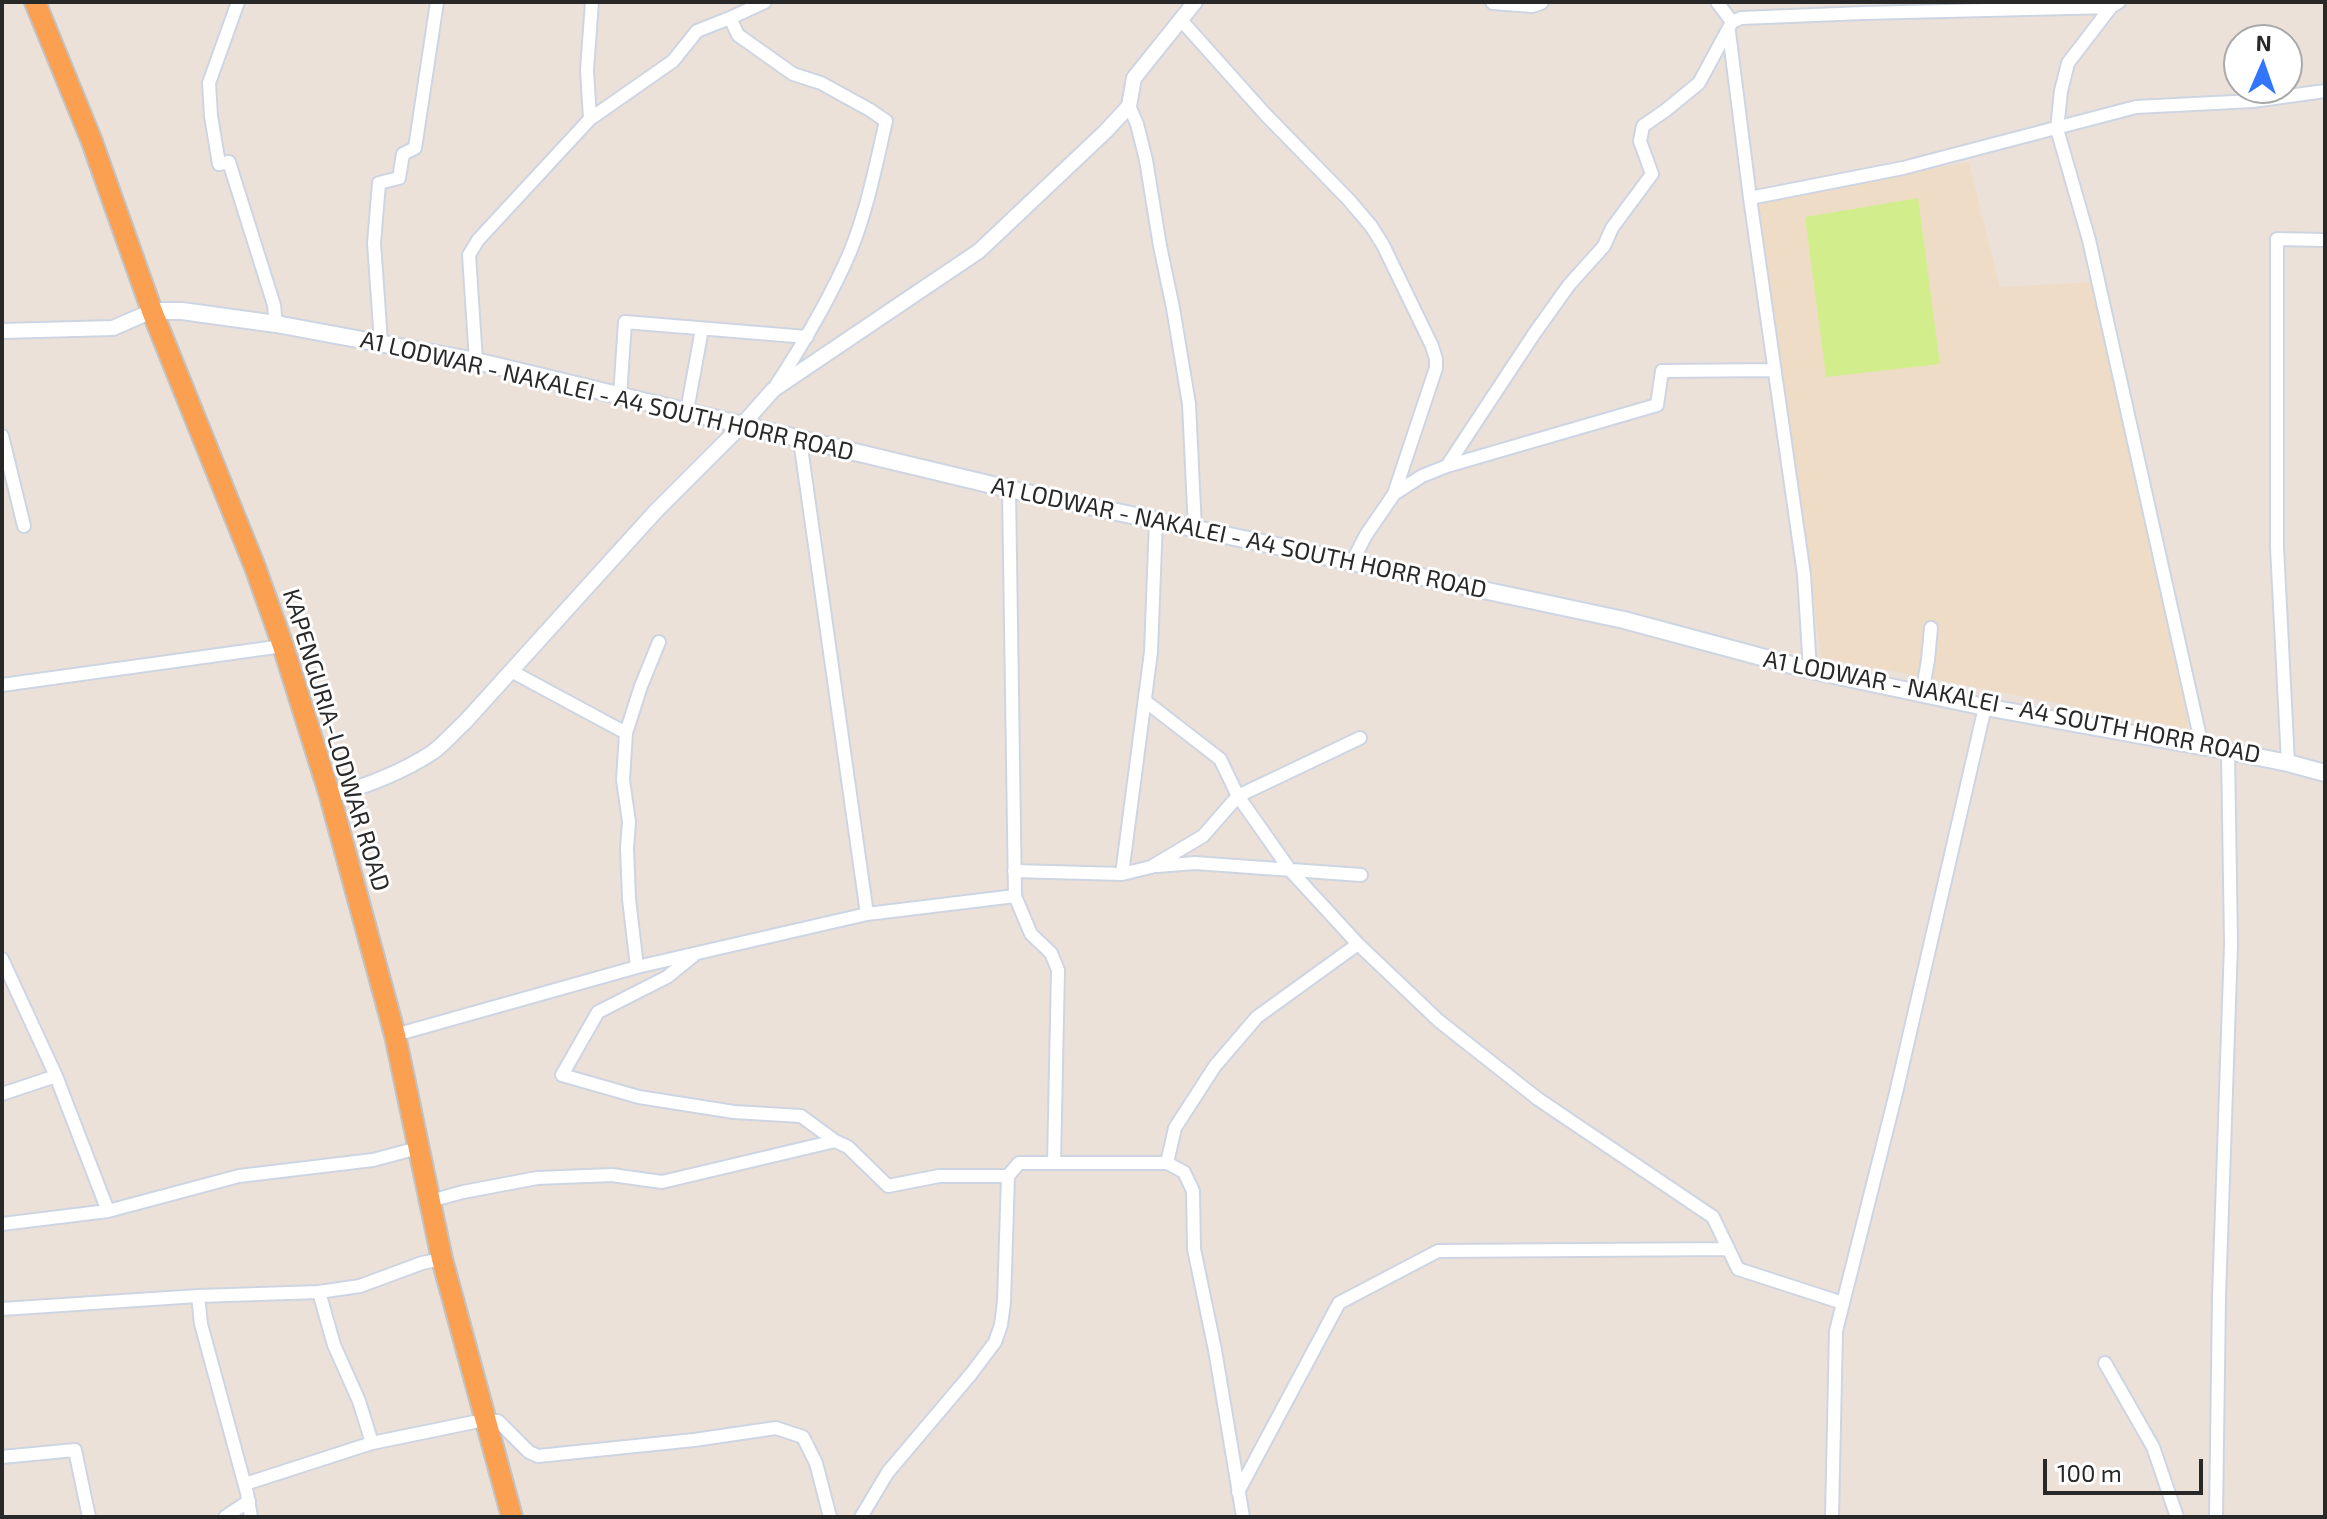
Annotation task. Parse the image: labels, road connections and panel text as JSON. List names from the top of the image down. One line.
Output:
{"streets":{"highway":["KAPENGURIA-LODWAR ROAD"],"main road":["A1 LODWAR - NAKALEI - A4 SOUTH HORR ROAD"]},"crossings":[["A1 LODWAR - NAKALEI - A4 SOUTH HORR ROAD","KAPENGURIA-LODWAR ROAD"]],"scale_bar":"100 m","north":"top"}
